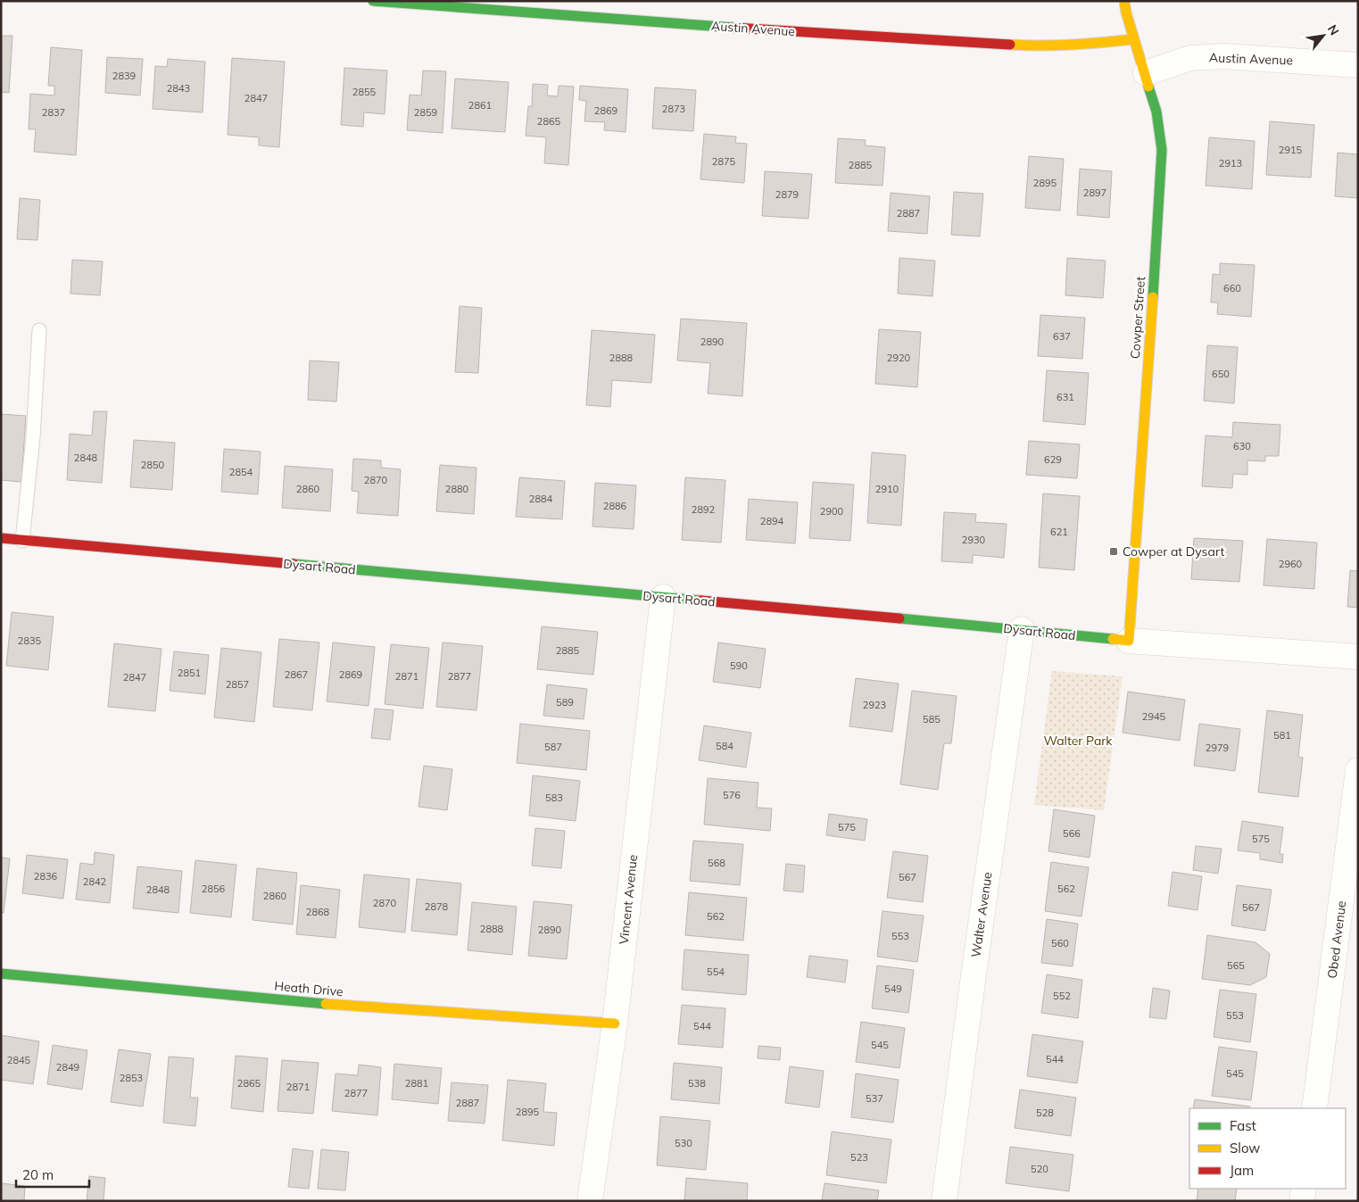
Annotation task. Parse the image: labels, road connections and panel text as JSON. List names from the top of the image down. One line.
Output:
{"streets":{"street":["Austin Avenue","Cowper Street","Dysart Road","Vincent Avenue","Walter Avenue","Obed Avenue","Heath Drive"]},"crossings":[["Austin Avenue","Cowper Street"],["Cowper Street","Dysart Road"],["Dysart Road","Vincent Avenue"],["Dysart Road","Walter Avenue"],["Vincent Avenue","Heath Drive"]],"parks":["Walter Park"],"places":{"transit":["Cowper at Dysart"]},"house_numbers":["2839","2843","2855","2847","2861","2873","2869","2837","2859","2865","2915","2875","2913","2885","2895","2897","2879","2887","660","637","2890","2888","2920","650","631","630","2848","629","2850","2854","2870","2860","2880","2910","2884","2886","2892","2900","2894","621","2930","2960","2835","2885","590","2851","2867","2869","2871","2877","2847","2857","589","2923","2945","585","581","584","587","2979","576","583","575","566","575","568","2836","567","2842","2856","562","2848","2860","2870","2878","567","2868","562","2888","2890","553","560","565","554","549","552","553","544","545","544","2845","2849","545","2853","2865","2881","538","2871","2877","537","2887","2895","528","530","523","520"],"legend":["Fast","Slow","Jam"],"scale_bar":"20 m","north":"top right"}
